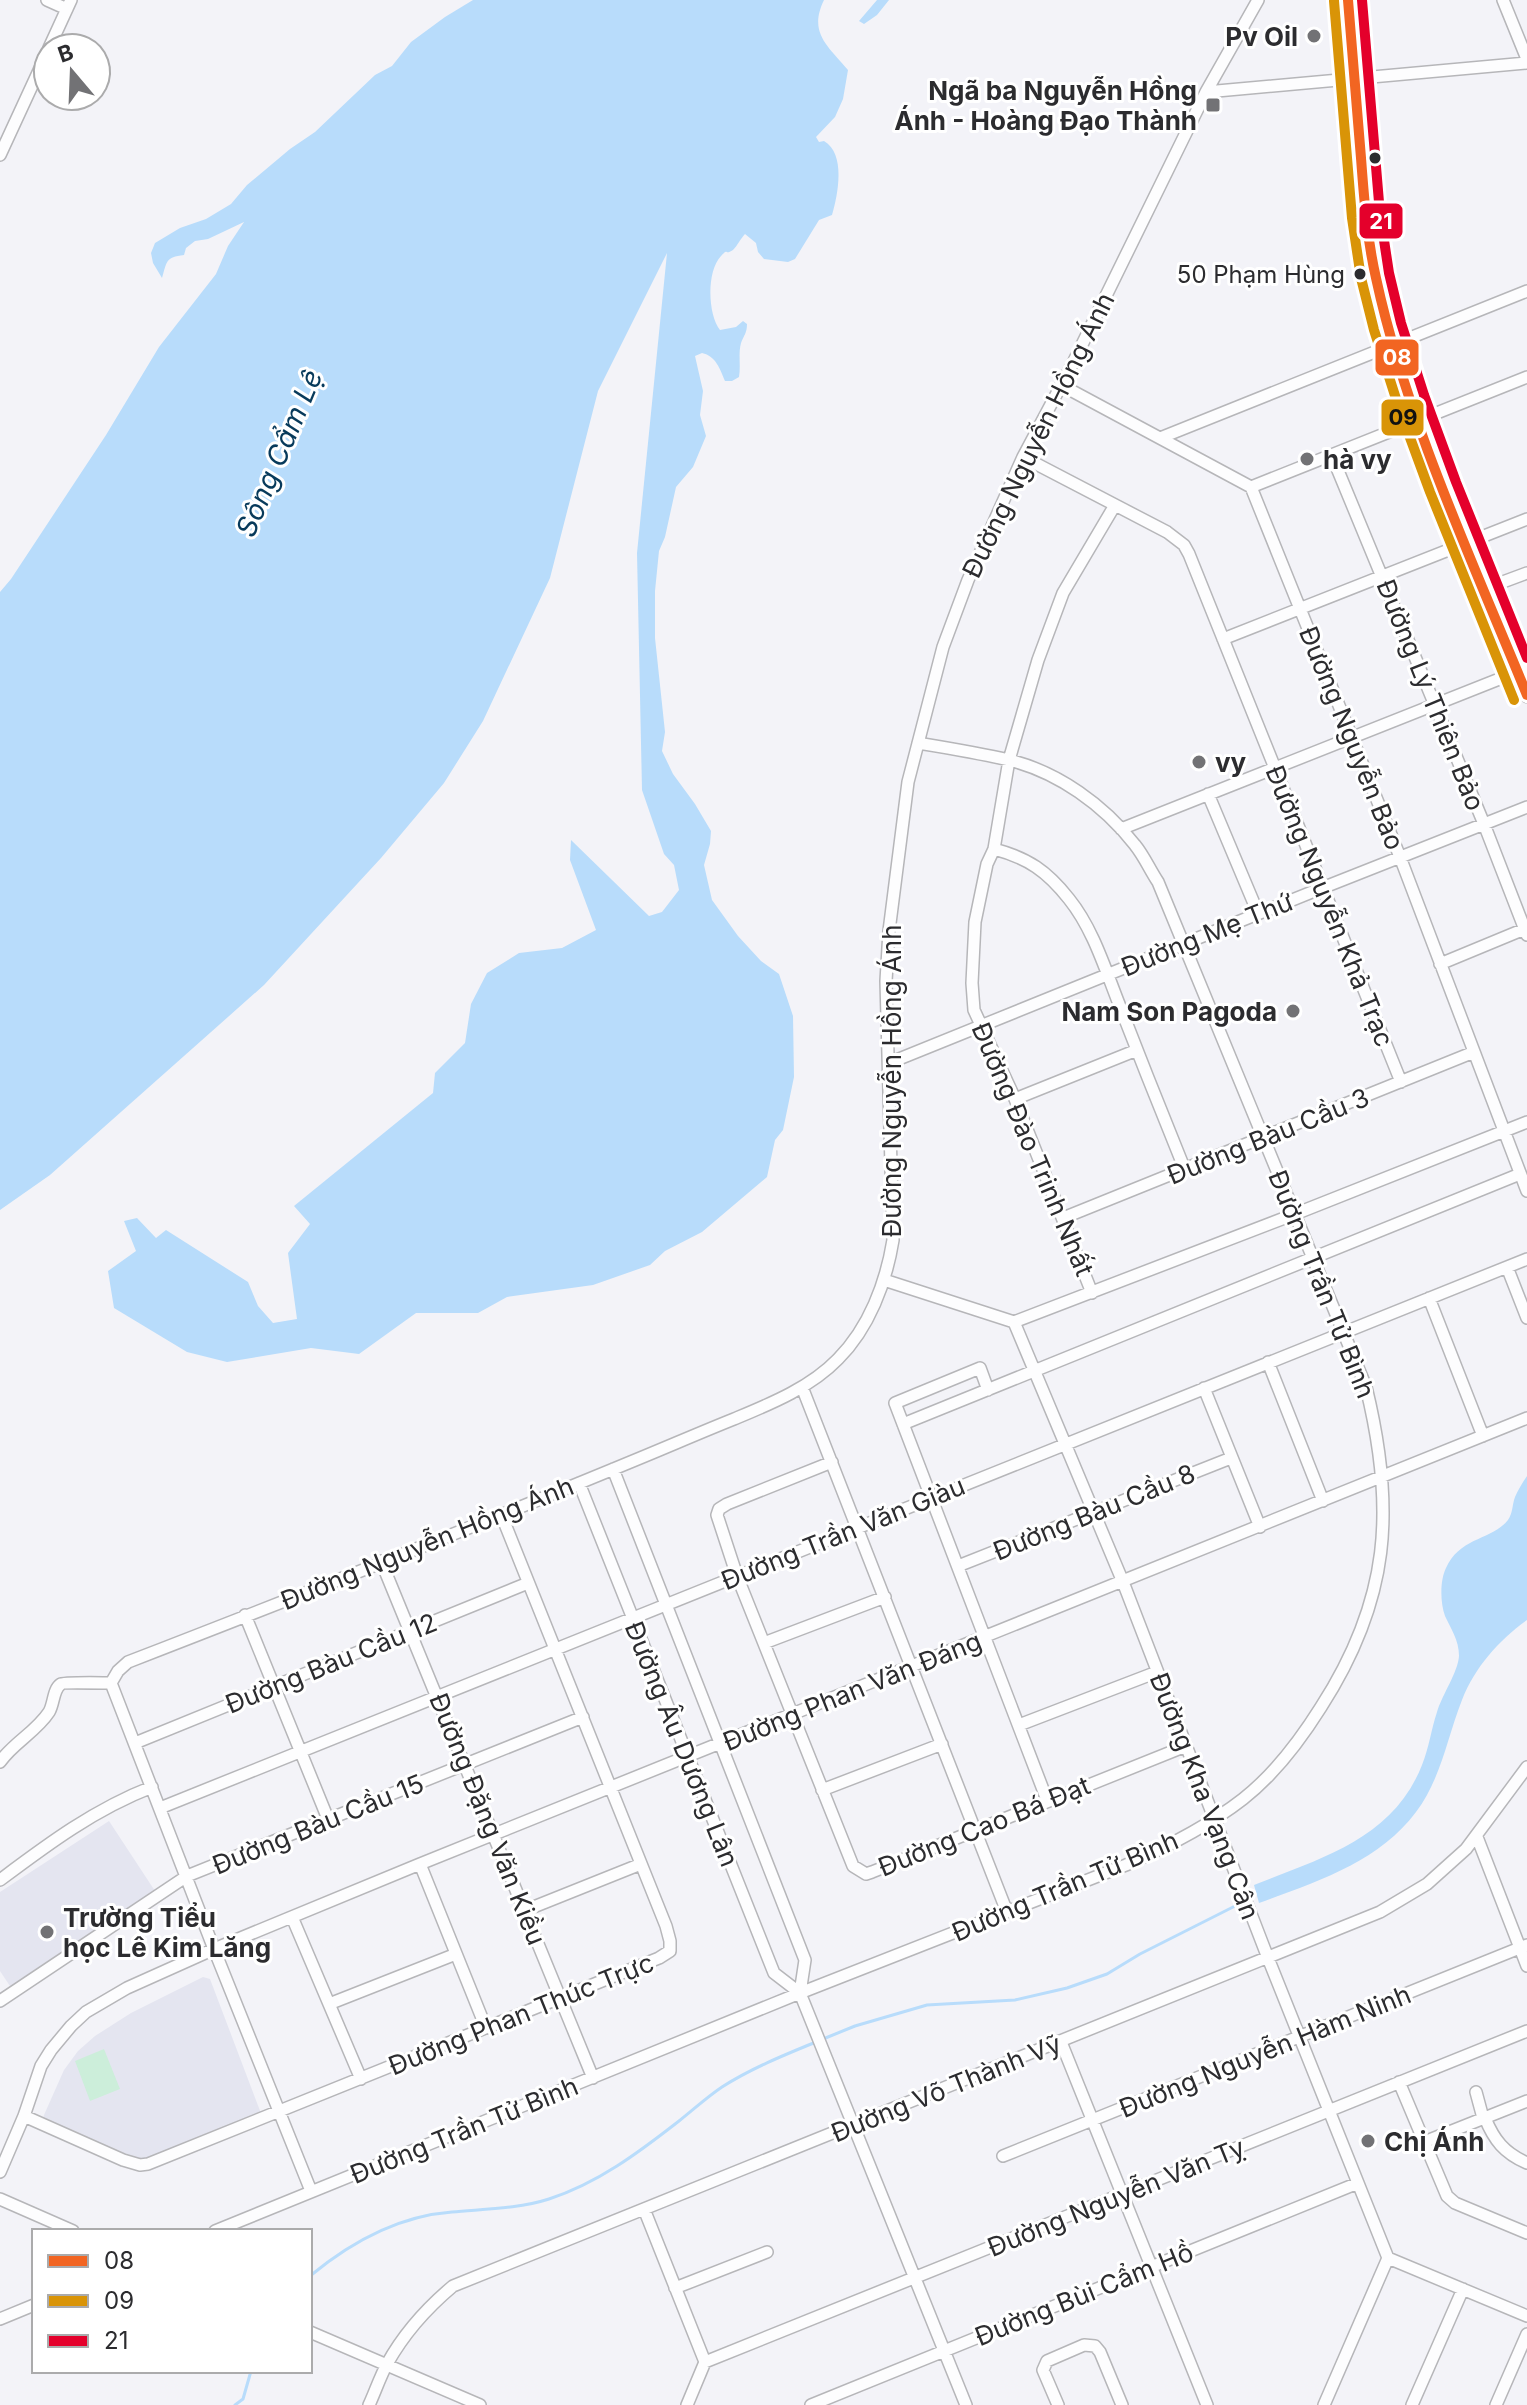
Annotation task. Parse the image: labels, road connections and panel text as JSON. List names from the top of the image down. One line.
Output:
{"streets":{"street":["Đường Nguyễn Hồng Ánh","Đường Lý Thiên Bảo","Đường Nguyễn Bảo","Đường Nguyễn Khả Trạc","Đường Mẹ Thứ","Đường Bàu Cầu 3","Đường Đào Trinh Nhất","Đường Trần Tử Bình","Đường Bàu Cầu 8","Đường Trần Văn Giàu","Đường Bàu Cầu 12","Đường Phan Văn Đáng","Đường Âu Dương Lân","Đường Kha Vạng Cân","Đường Đặng Văn Kiều","Đường Bàu Cầu 15","Đường Cao Bá Đạt","Đường Phan Thúc Trực","Đường Nguyễn Hàm Ninh","Đường Võ Thành Vỹ","Đường Nguyễn Văn Tỵ","Đường Bùi Cẩm Hồ"]},"crossings":[["Đường Nguyễn Hồng Ánh","Đường Nguyễn Khả Trạc"],["Đường Nguyễn Hồng Ánh","Đường Mẹ Thứ"],["Đường Nguyễn Hồng Ánh","Đường Trần Tử Bình"],["Đường Nguyễn Hồng Ánh","Đường Âu Dương Lân"],["Đường Nguyễn Hồng Ánh","Đường Đặng Văn Kiều"],["Đường Nguyễn Hồng Ánh","Đường Phan Thúc Trực"],["Đường Lý Thiên Bảo","Đường Mẹ Thứ"],["Đường Nguyễn Bảo","Đường Mẹ Thứ"],["Đường Nguyễn Bảo","Đường Bàu Cầu 3"],["Đường Nguyễn Khả Trạc","Đường Mẹ Thứ"],["Đường Nguyễn Khả Trạc","Đường Bàu Cầu 3"],["Đường Nguyễn Khả Trạc","Đường Đào Trinh Nhất"],["Đường Mẹ Thứ","Đường Đào Trinh Nhất"],["Đường Mẹ Thứ","Đường Trần Tử Bình"],["Đường Bàu Cầu 3","Đường Đào Trinh Nhất"],["Đường Bàu Cầu 3","Đường Trần Tử Bình"],["Đường Đào Trinh Nhất","Đường Trần Tử Bình"],["Đường Trần Tử Bình","Đường Trần Văn Giàu"],["Đường Trần Tử Bình","Đường Phan Văn Đáng"],["Đường Trần Tử Bình","Đường Âu Dương Lân"],["Đường Trần Tử Bình","Đường Kha Vạng Cân"],["Đường Trần Tử Bình","Đường Đặng Văn Kiều"],["Đường Bàu Cầu 8","Đường Kha Vạng Cân"],["Đường Trần Văn Giàu","Đường Âu Dương Lân"],["Đường Trần Văn Giàu","Đường Kha Vạng Cân"],["Đường Trần Văn Giàu","Đường Đặng Văn Kiều"],["Đường Trần Văn Giàu","Đường Cao Bá Đạt"],["Đường Trần Văn Giàu","Đường Phan Thúc Trực"],["Đường Bàu Cầu 12","Đường Đặng Văn Kiều"],["Đường Bàu Cầu 12","Đường Phan Thúc Trực"],["Đường Phan Văn Đáng","Đường Âu Dương Lân"],["Đường Phan Văn Đáng","Đường Kha Vạng Cân"],["Đường Phan Văn Đáng","Đường Đặng Văn Kiều"],["Đường Phan Văn Đáng","Đường Cao Bá Đạt"],["Đường Phan Văn Đáng","Đường Phan Thúc Trực"],["Đường Âu Dương Lân","Đường Võ Thành Vỹ"],["Đường Âu Dương Lân","Đường Nguyễn Văn Tỵ"],["Đường Âu Dương Lân","Đường Bùi Cẩm Hồ"],["Đường Kha Vạng Cân","Đường Cao Bá Đạt"],["Đường Kha Vạng Cân","Đường Nguyễn Hàm Ninh"],["Đường Kha Vạng Cân","Đường Võ Thành Vỹ"],["Đường Kha Vạng Cân","Đường Nguyễn Văn Tỵ"],["Đường Kha Vạng Cân","Đường Bùi Cẩm Hồ"],["Đường Đặng Văn Kiều","Đường Bàu Cầu 15"],["Đường Đặng Văn Kiều","Đường Phan Thúc Trực"],["Đường Bàu Cầu 15","Đường Phan Thúc Trực"]],"water":["Sông Cẩm Lệ"],"places":{"other":["Pv Oil","50 Phạm Hùng","hà vy","vy","Nam Son Pagoda","Trường Tiểu học Lê Kim Lăng","Chị Ánh"],"transit":["Ngã ba Nguyễn Hồng Ánh - Hoàng Đạo Thành"]},"lines":["transit line 08","transit line 21","transit line 09"],"legend":["08","09","21"],"north":"top"}
